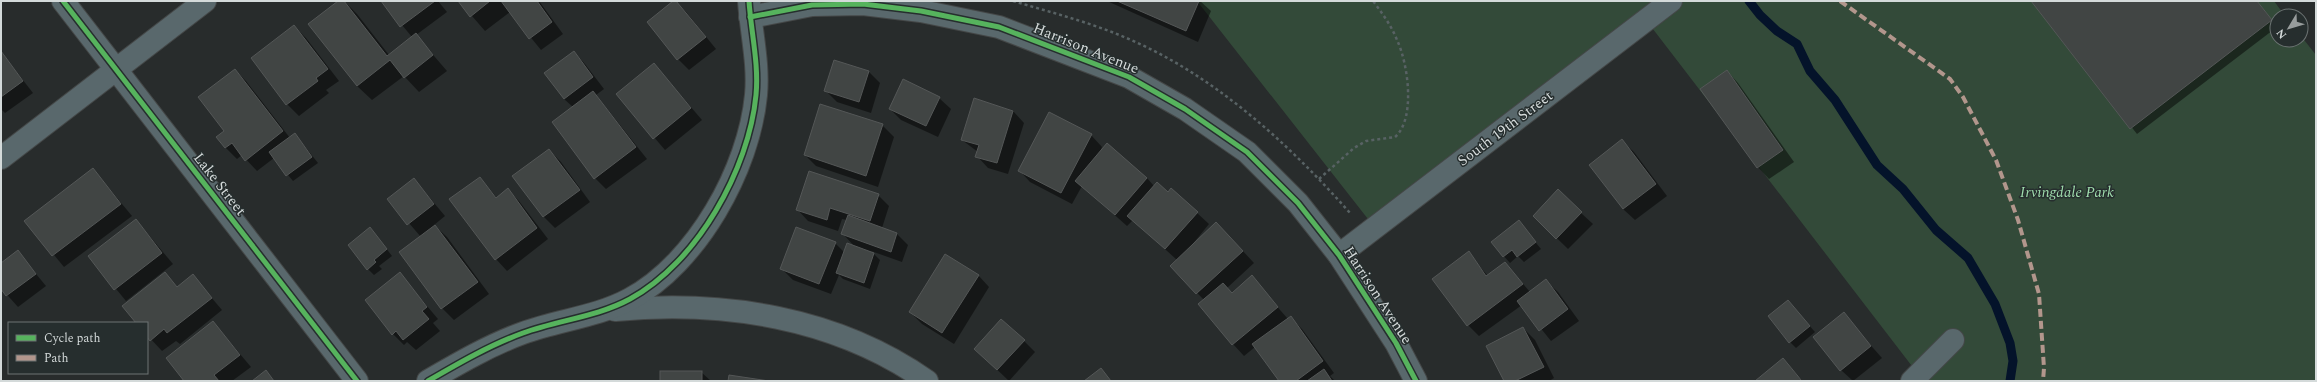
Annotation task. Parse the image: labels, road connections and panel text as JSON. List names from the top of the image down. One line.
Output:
{"streets":{"street":["Harrison Avenue","South 19th Street","Lake Street"]},"crossings":[["Harrison Avenue","South 19th Street"]],"parks":["Irvingdale Park"],"legend":["Cycle path","Path"],"north":"bottom left"}
